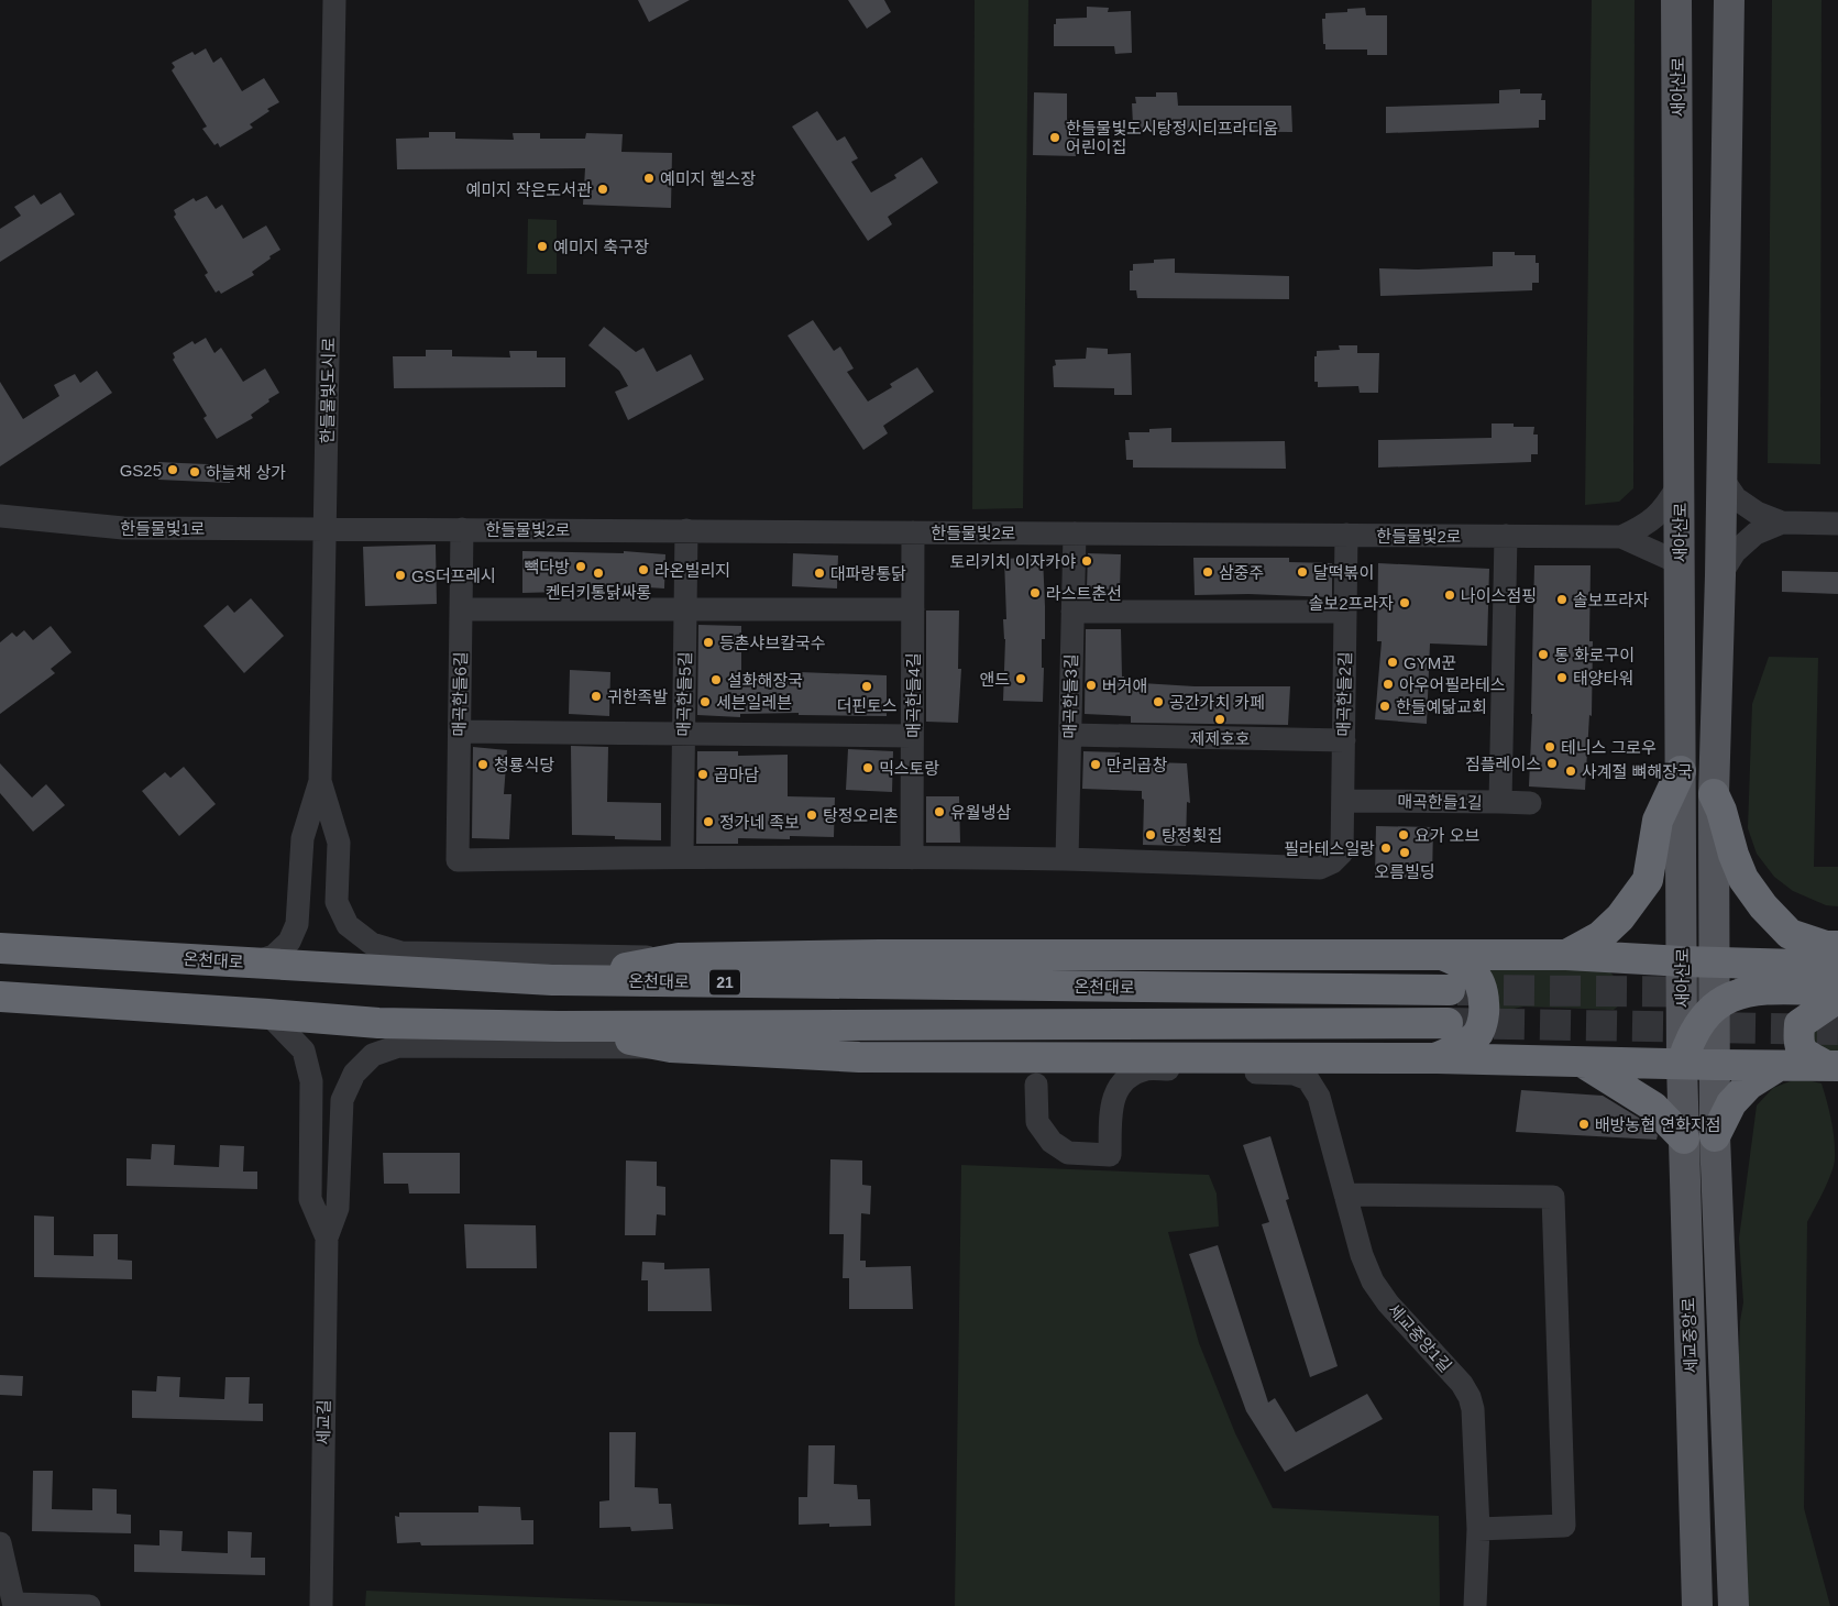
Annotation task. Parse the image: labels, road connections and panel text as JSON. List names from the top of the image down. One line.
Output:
{"streets":{"highway":["온천대로","21"],"main road":["새아산로","세교중앙로"],"street":["한들물빛도시로","한들물빛1로","한들물빛2로","매곡한들6길","매곡한들5길","매곡한들2길","매곡한들4길","매곡한들3길","매곡한들1길","세교중앙1길","세교길"]},"crossings":[["새아산로","세교중앙로"],["한들물빛도시로","한들물빛1로"],["한들물빛도시로","한들물빛2로"],["한들물빛1로","한들물빛2로"],["한들물빛2로","매곡한들6길"],["한들물빛2로","매곡한들5길"],["한들물빛2로","매곡한들2길"],["한들물빛2로","매곡한들4길"],["한들물빛2로","매곡한들3길"],["한들물빛2로","매곡한들1길"],["매곡한들6길","매곡한들5길"],["매곡한들2길","매곡한들3길"],["매곡한들2길","매곡한들1길"]],"places":["한들물빛도시탕정시티프라디움 어린이집","예미지 헬스장","예미지 작은도서관","예미지 축구장","GS25","하늘채 상가","토리키치 이자카야","빽다방","라온빌리지","삼중주","달떡볶이","켄터키통닭싸롱","대파랑통닭","GS더프레시","라스트춘선","나이스점핑","솔보프라자","솔보2프라자","등촌샤브칼국수","통 화로구이","GYM꾼","태양타워","앤드","설화해장국","아우어필라테스","버거애","더핀토스","귀한족발","세븐일레븐","공간가치 카페","한들예닮교회","제제호호","테니스 그로우","짐플레이스","청룡식당","만리곱창","믹스토랑","사계절 뼈해장국","곱마담","유월냉삼","탕정오리촌","정가네 족보","탕정횟집","요가 오브","필라테스일랑","오름빌딩","배방농협 연화지점"]}
